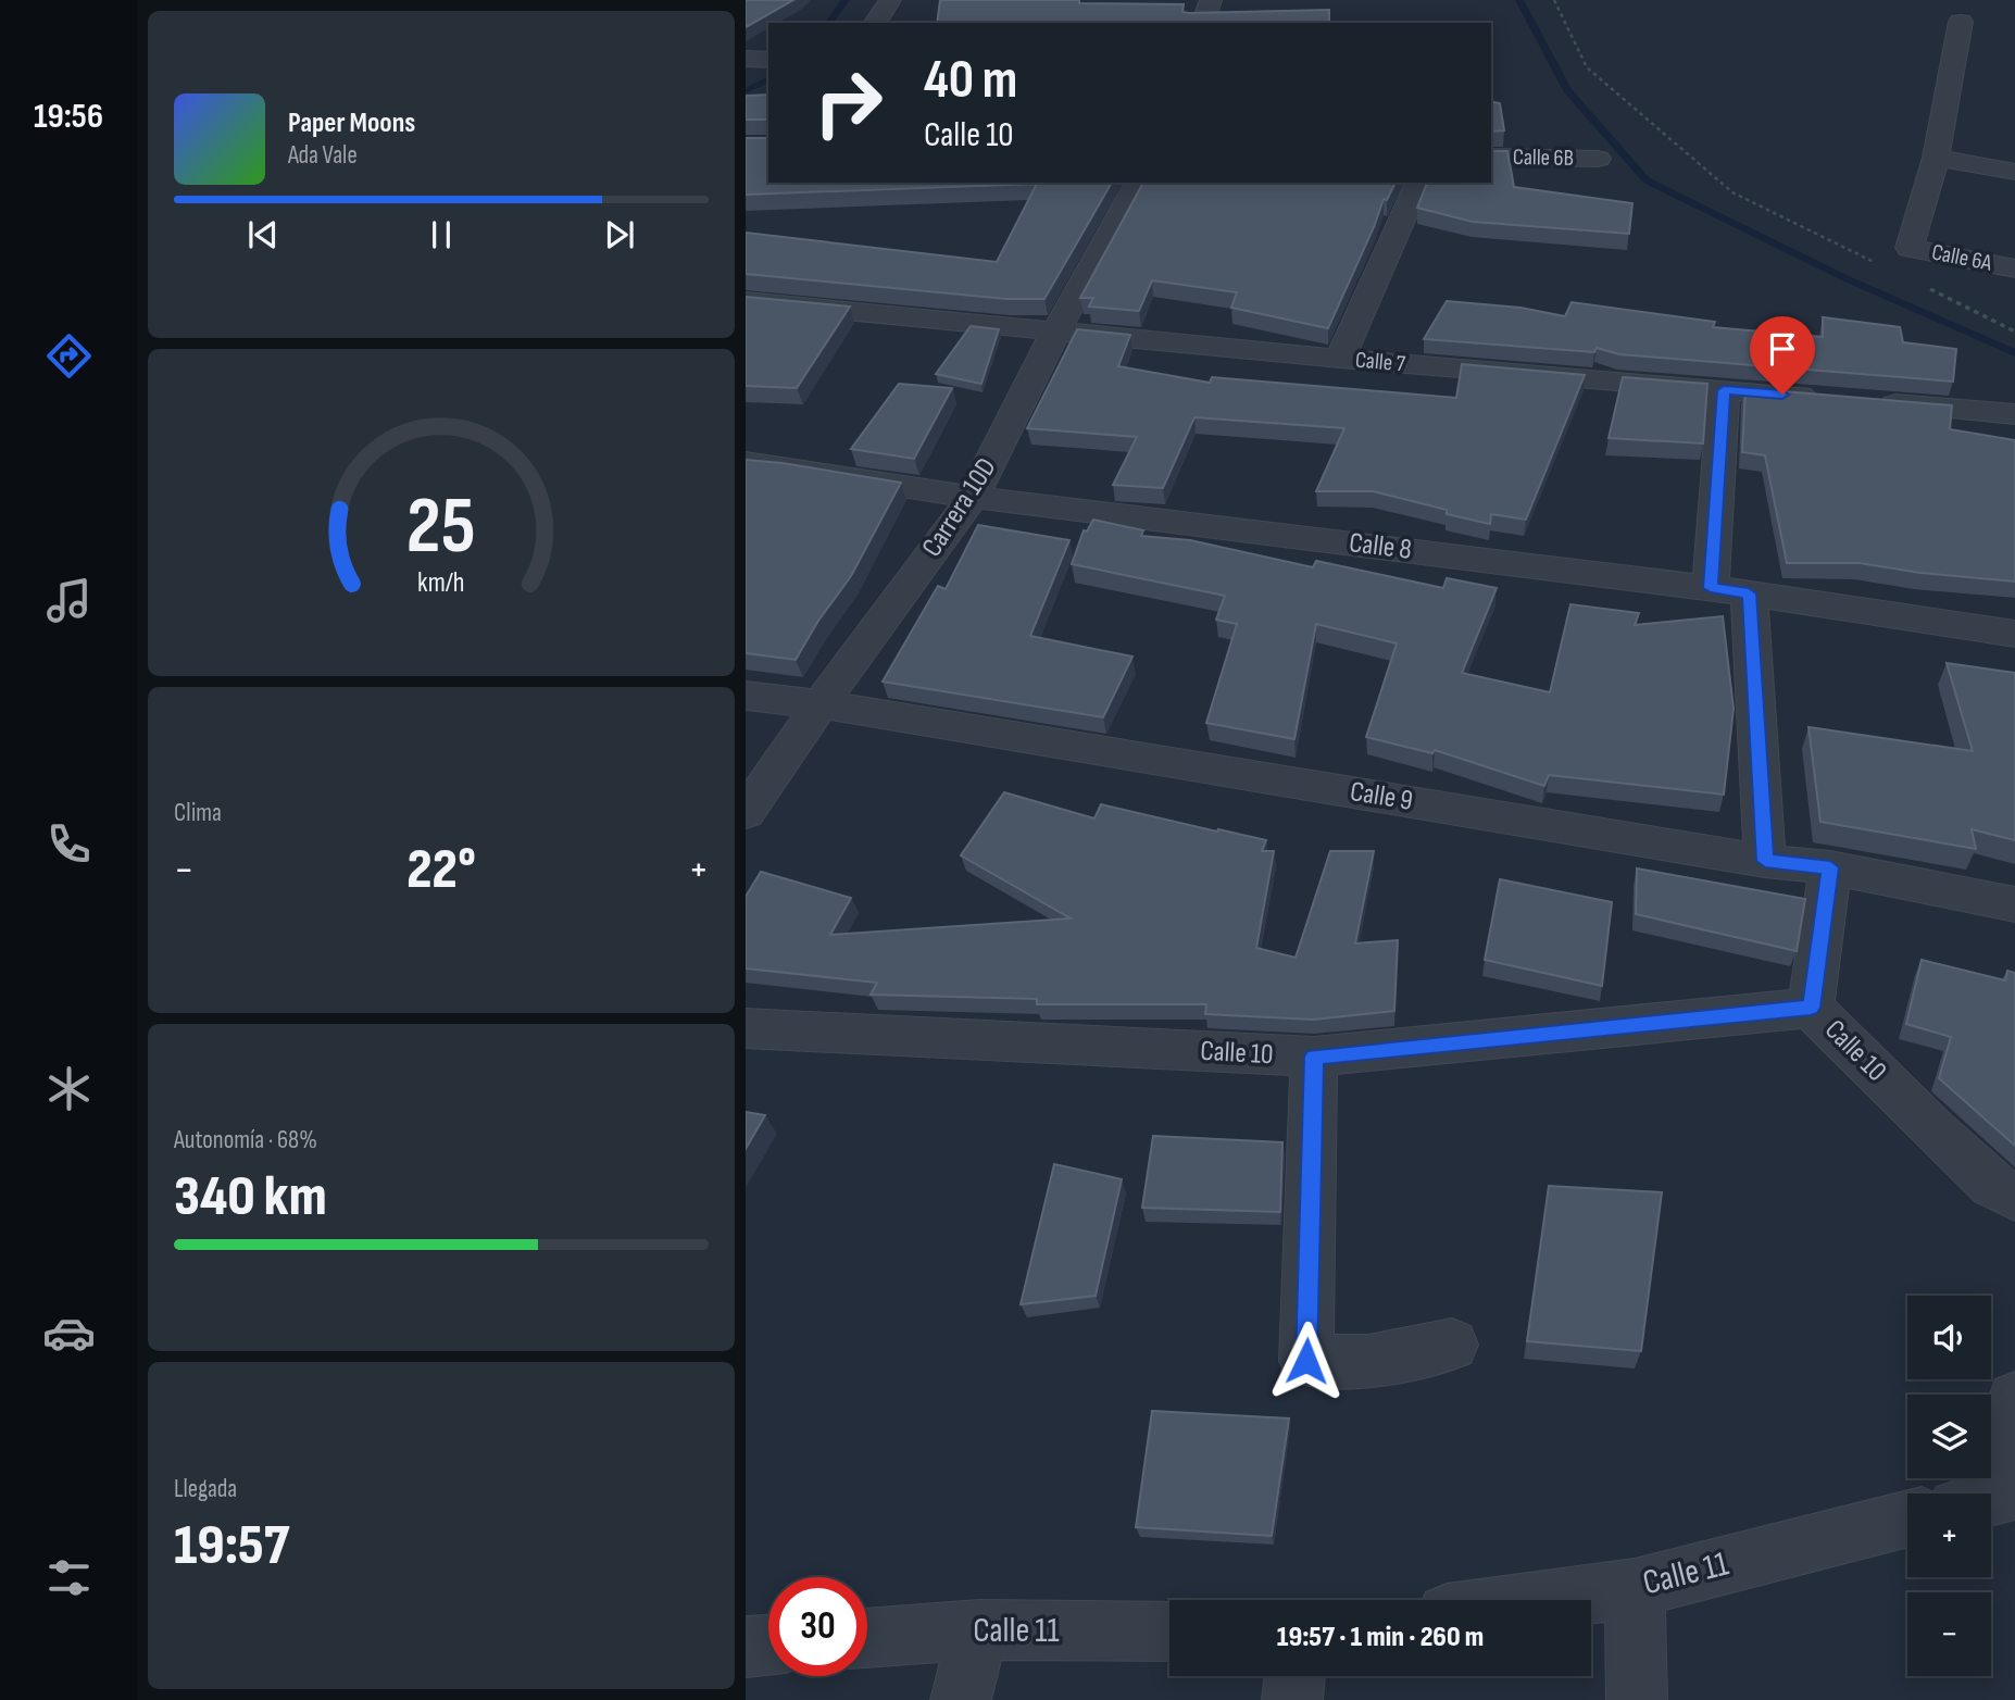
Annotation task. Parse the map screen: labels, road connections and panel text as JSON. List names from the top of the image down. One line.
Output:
{"streets":{"street":["Calle 6B","Calle 6A","Calle 7","Carrera 10D","Calle 8","Calle 9","Calle 10","Calle 11"]},"crossings":[["Calle 7","Carrera 10D"],["Carrera 10D","Calle 8"],["Carrera 10D","Calle 9"]],"page":{"tabs":"19:56","turn":["40 m","Calle 10"],"song":["Paper Moons","Ada Vale"],"tile":["Clima",["Autonomía · 68%","340 km"],["Llegada","19:57"]],"heat":["−","22°","+"],"map_buttons":["+","−"],"limit":"30","trip":"19:57 · 1 min · 260 m","gauge":["25","km/h"]}}
